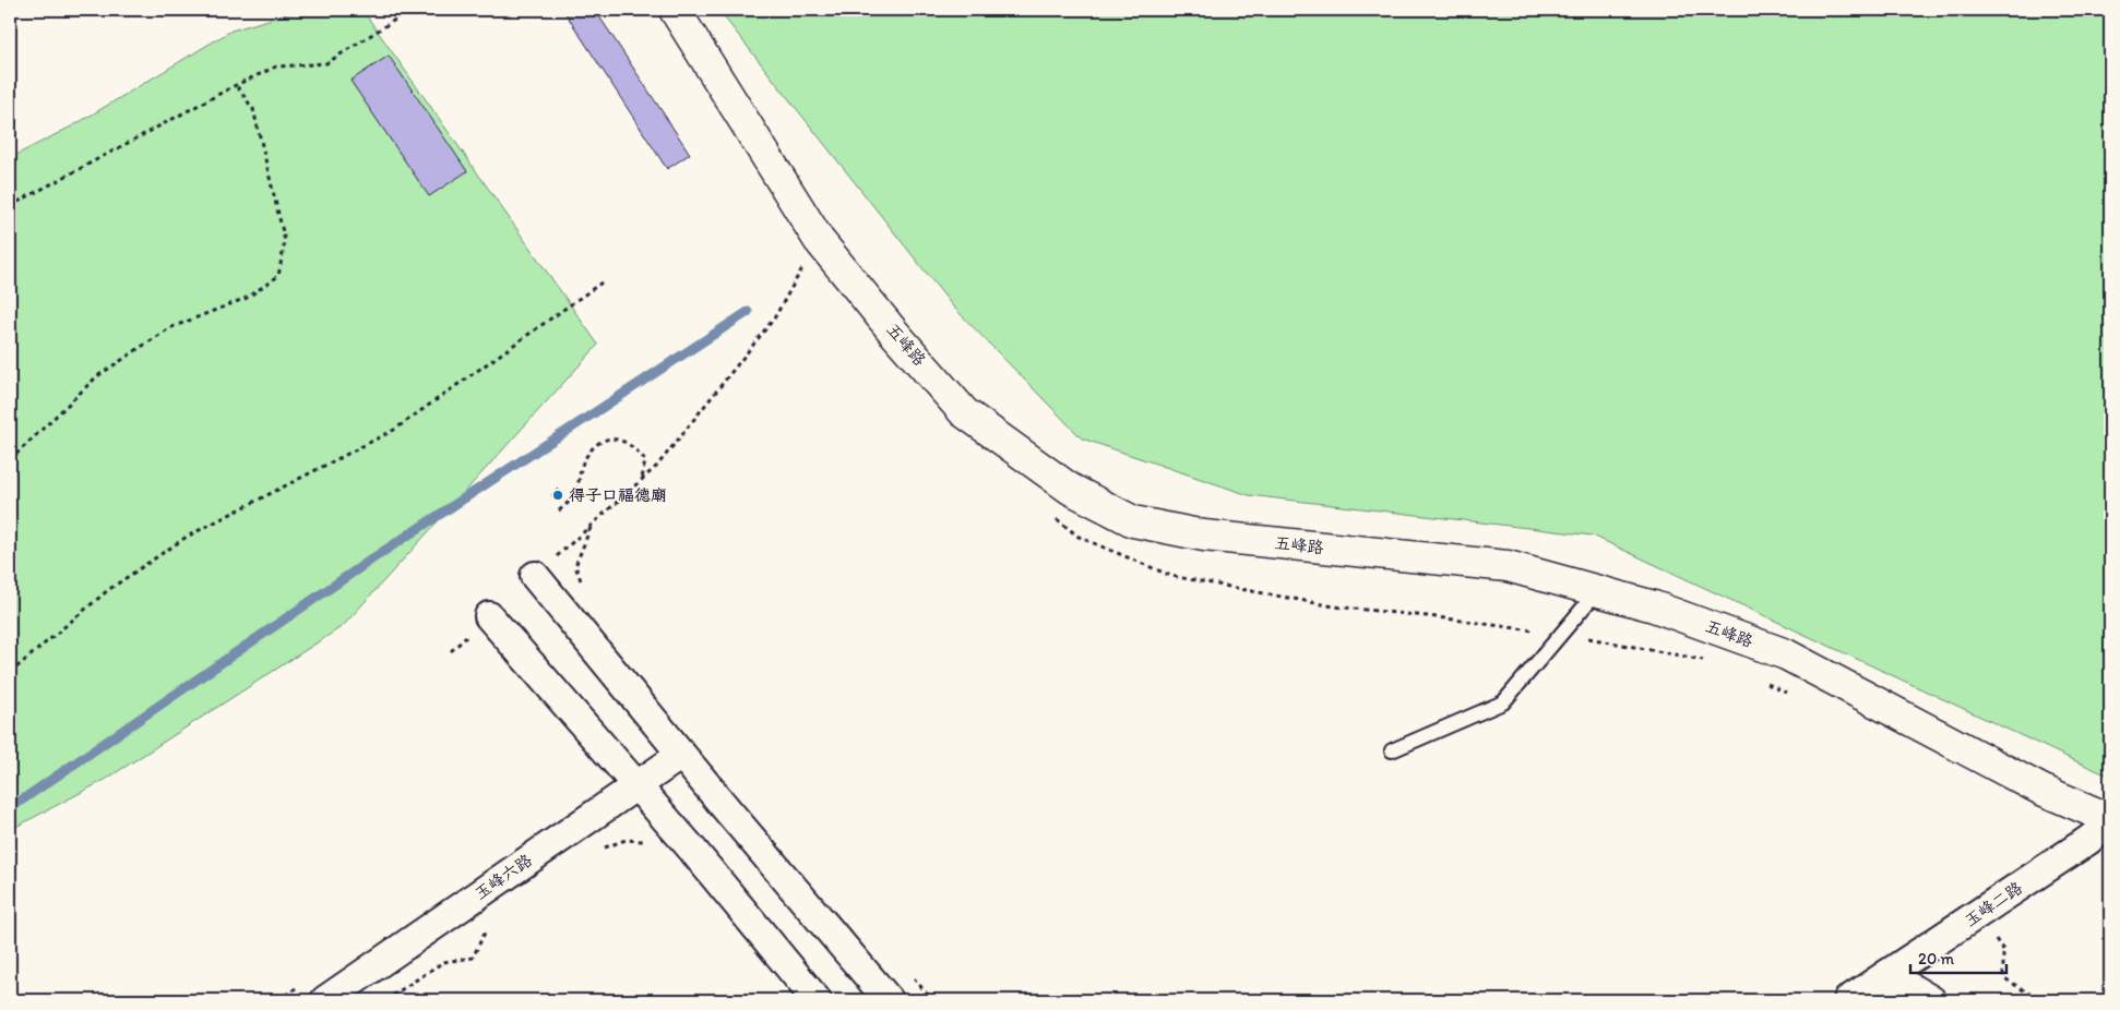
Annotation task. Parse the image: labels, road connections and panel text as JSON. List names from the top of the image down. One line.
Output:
{"streets":{"street":["五峰路","玉峰六路","玉峰二路"]},"places":["得子口福德廟"],"scale_bar":"20 m"}
